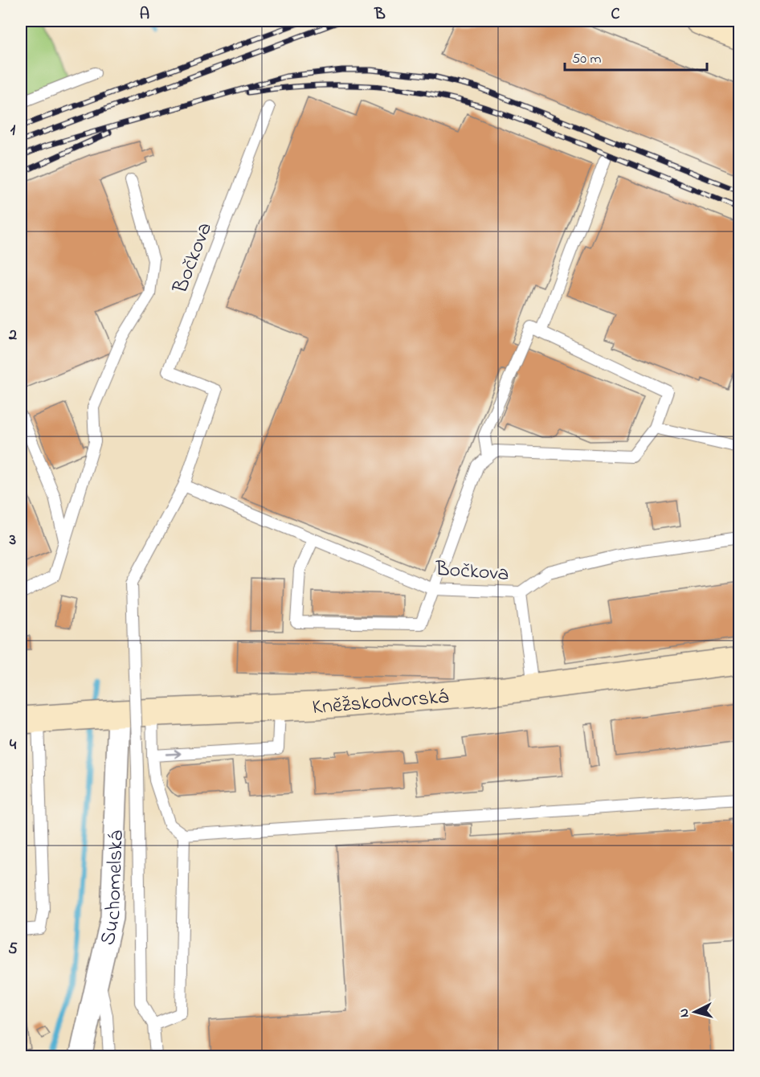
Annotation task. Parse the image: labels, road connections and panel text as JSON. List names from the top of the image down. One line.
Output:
{"streets":{"street":["Kněžskodvorská","Suchomelská"],"lane":["Bočkova"]},"crossings":[["Kněžskodvorská","Suchomelská"]],"scale_bar":"50 m","north":"left","grid":{"columns":["A","B","C"],"rows":["1","2","3","4","5"]}}
